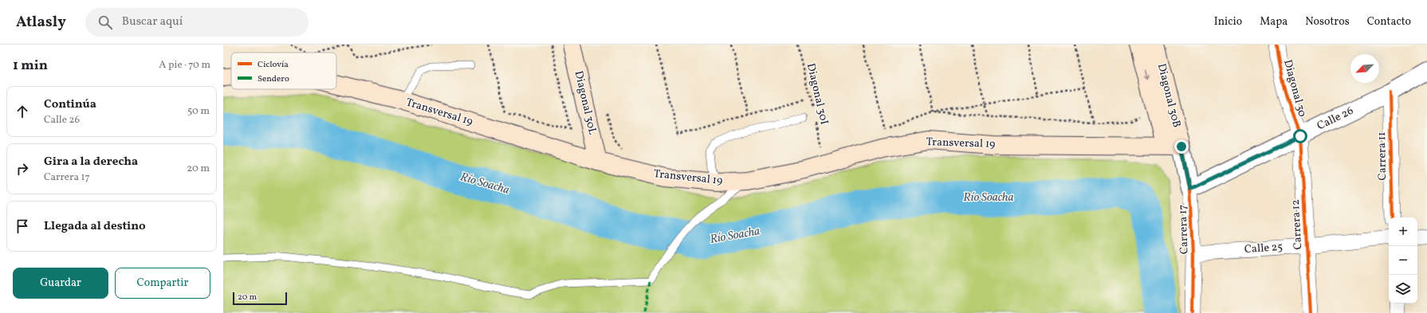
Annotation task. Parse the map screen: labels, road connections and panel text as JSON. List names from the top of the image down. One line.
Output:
{"streets":{"main road":["Diagonal 30B","Diagonal 30L","Transversal 19"],"street":["Diagonal 30","Calle 26","Carrera 11","Carrera 12","Carrera 17","Calle 25"],"path":["Diagonal 30I"]},"crossings":[["Diagonal 30","Calle 26"],["Diagonal 30","Carrera 12"],["Diagonal 30B","Transversal 19"],["Diagonal 30B","Carrera 17"],["Diagonal 30L","Transversal 19"],["Transversal 19","Carrera 17"],["Calle 26","Carrera 11"],["Calle 26","Carrera 12"],["Calle 26","Carrera 17"],["Carrera 12","Calle 25"],["Carrera 17","Calle 25"]],"water":["Río Soacha"],"legend":["Ciclovía","Sendero"],"scale_bar":"20 m","north":"bottom left","page":{"header":"Atlasly","search":"Buscar aquí","nav":["Inicio","Mapa","Nosotros","Contacto"],"heading":["1 min","A pie · 70 m"],"list":[["Continúa","Calle 26","50 m"],["Gira a la derecha","Carrera 17","20 m"],"Llegada al destino"],"map_buttons":["+","−"],"buttons":["Guardar","Compartir"],"scale":"20 m"}}
